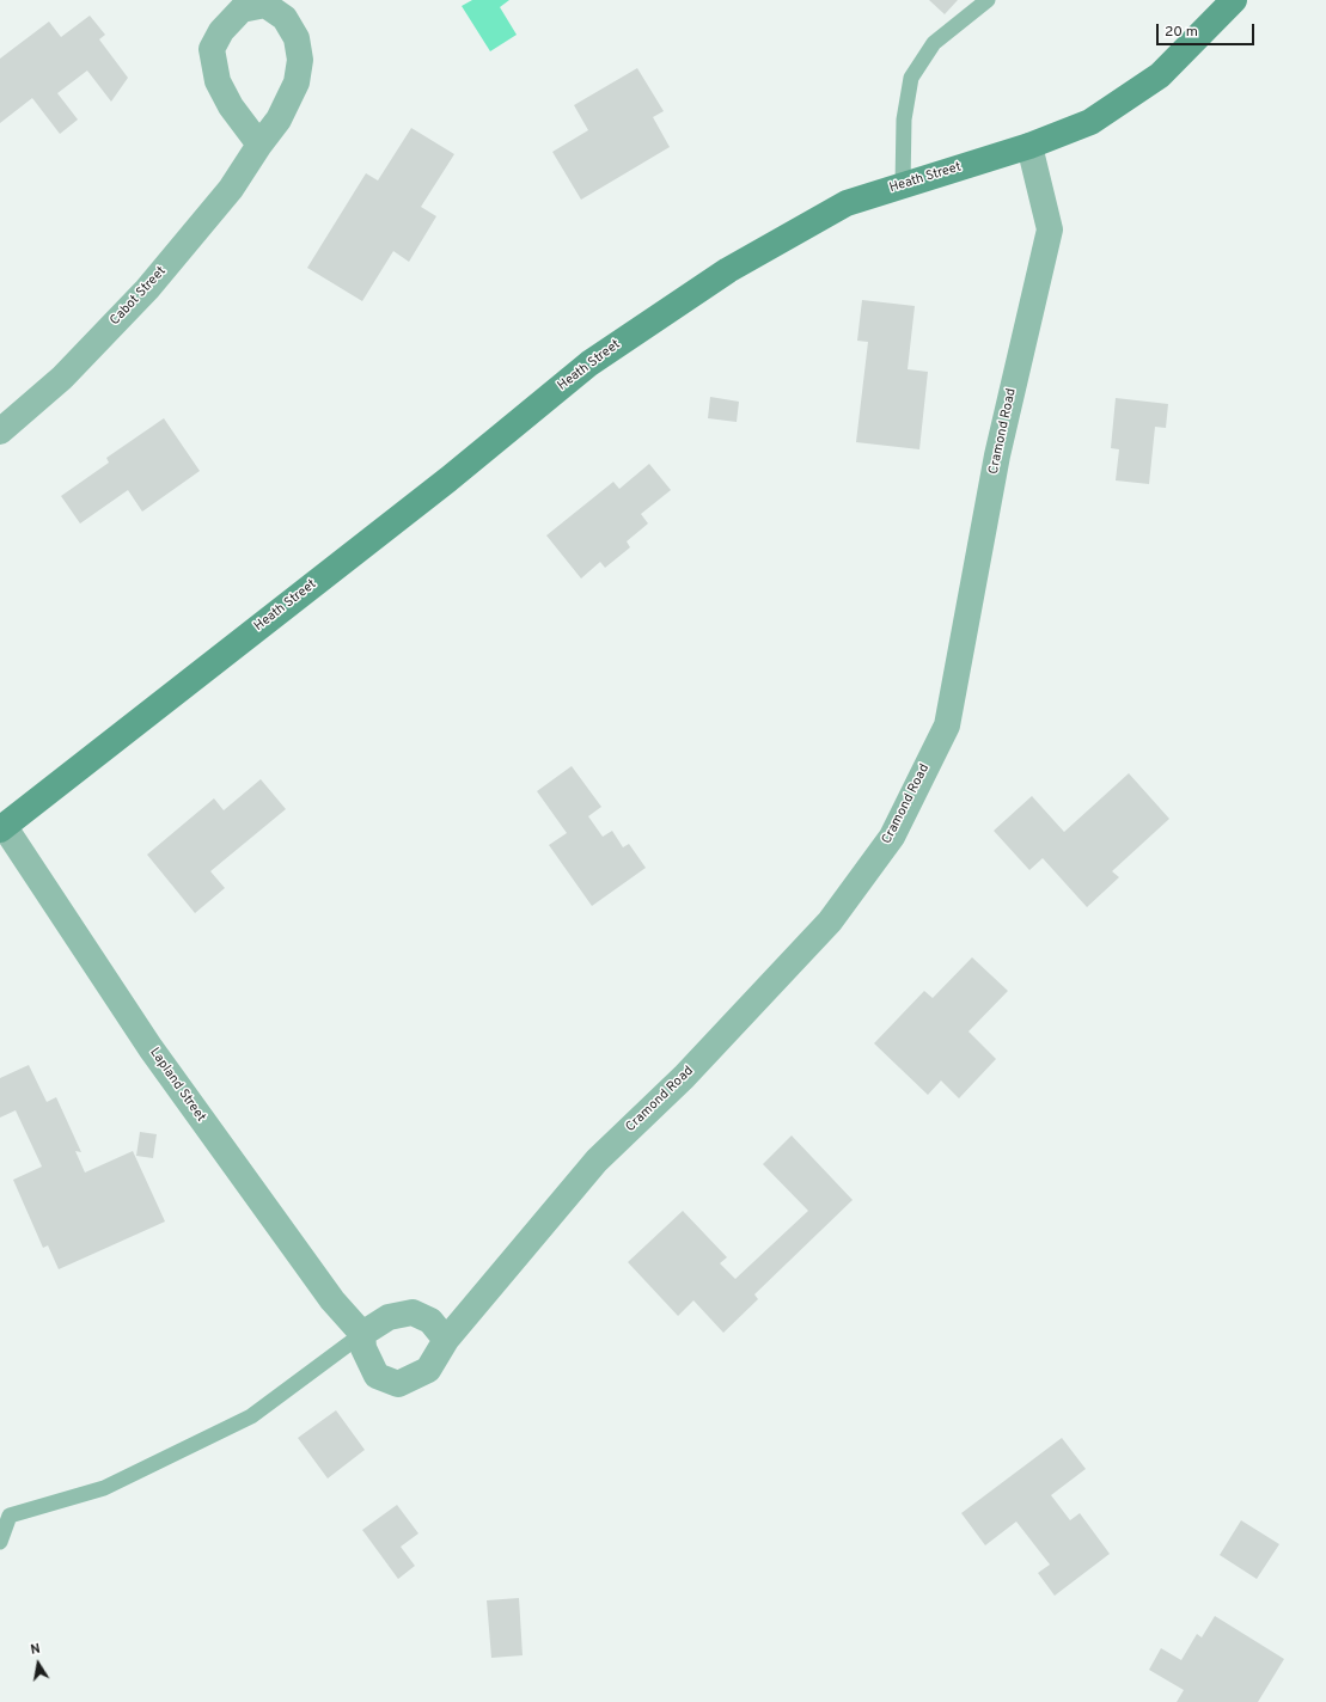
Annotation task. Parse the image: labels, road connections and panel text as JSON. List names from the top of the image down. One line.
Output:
{"streets":{"street":["Heath Street","Cabot Street","Cramond Road","Lapland Street"]},"crossings":[["Heath Street","Cramond Road"],["Heath Street","Lapland Street"],["Cramond Road","Lapland Street"]],"scale_bar":"20 m","north":"top"}
